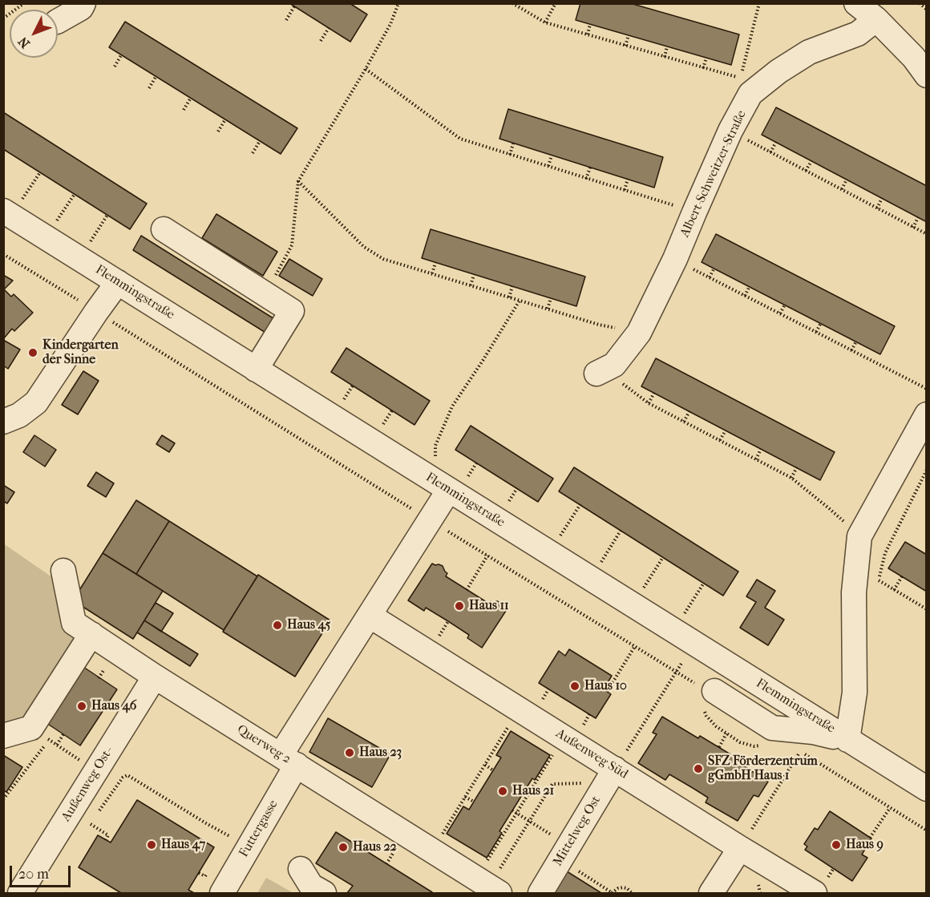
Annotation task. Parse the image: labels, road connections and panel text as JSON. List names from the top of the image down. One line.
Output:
{"streets":{"street":["Albert-Schweitzer-Straße","Flemmingstraße","Querweg 2","Außenweg Süd","Außenweg Ost-","Futtergasse","Mittelweg Ost"]},"crossings":[["Flemmingstraße","Futtergasse"],["Querweg 2","Außenweg Ost-"],["Querweg 2","Futtergasse"],["Außenweg Süd","Futtergasse"],["Außenweg Süd","Mittelweg Ost"]],"places":["Kindergarten der Sinne","Haus 11","Haus 45","Haus 10","Haus 46","Haus 23","SFZ Förderzentrum gGmbH Haus 1","Haus 21","Haus 47","Haus 9","Haus 22"],"scale_bar":"20 m","north":"bottom left"}
